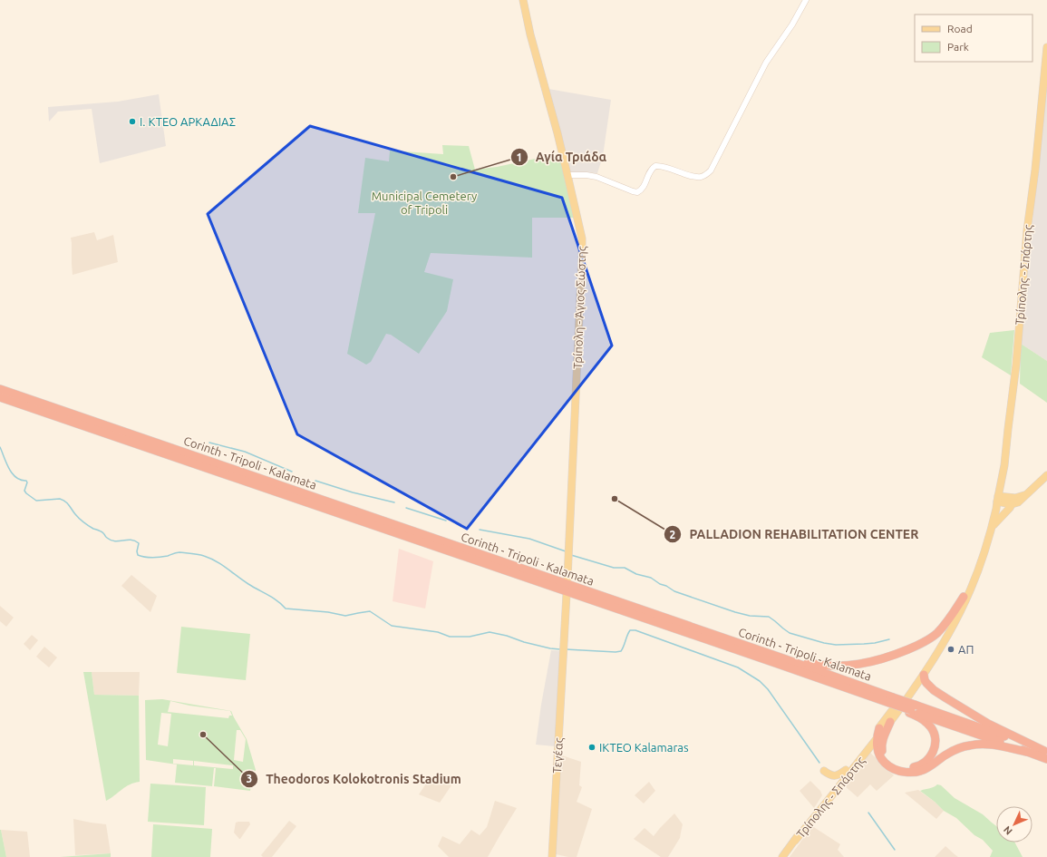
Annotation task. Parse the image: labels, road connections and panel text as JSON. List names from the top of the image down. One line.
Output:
{"streets":{"highway":["Corinth - Tripoli - Kalamata"],"main road":["Τρίπολης - Σπάρτης","Τρίπολη - Άγιος Σώστης","Τεγέας"]},"parks":["Municipal Cemetery of Tripoli"],"places":["Ι. ΚΤΕΟ ΑΡΚΑΔΙΑΣ","Αγία Τριάδα","PALLADION REHABILITATION CENTER","ΑΠ","Theodoros Kolokotronis Stadium","IKTEO Kalamaras"],"legend":["Road","Park"],"north":"bottom left"}
